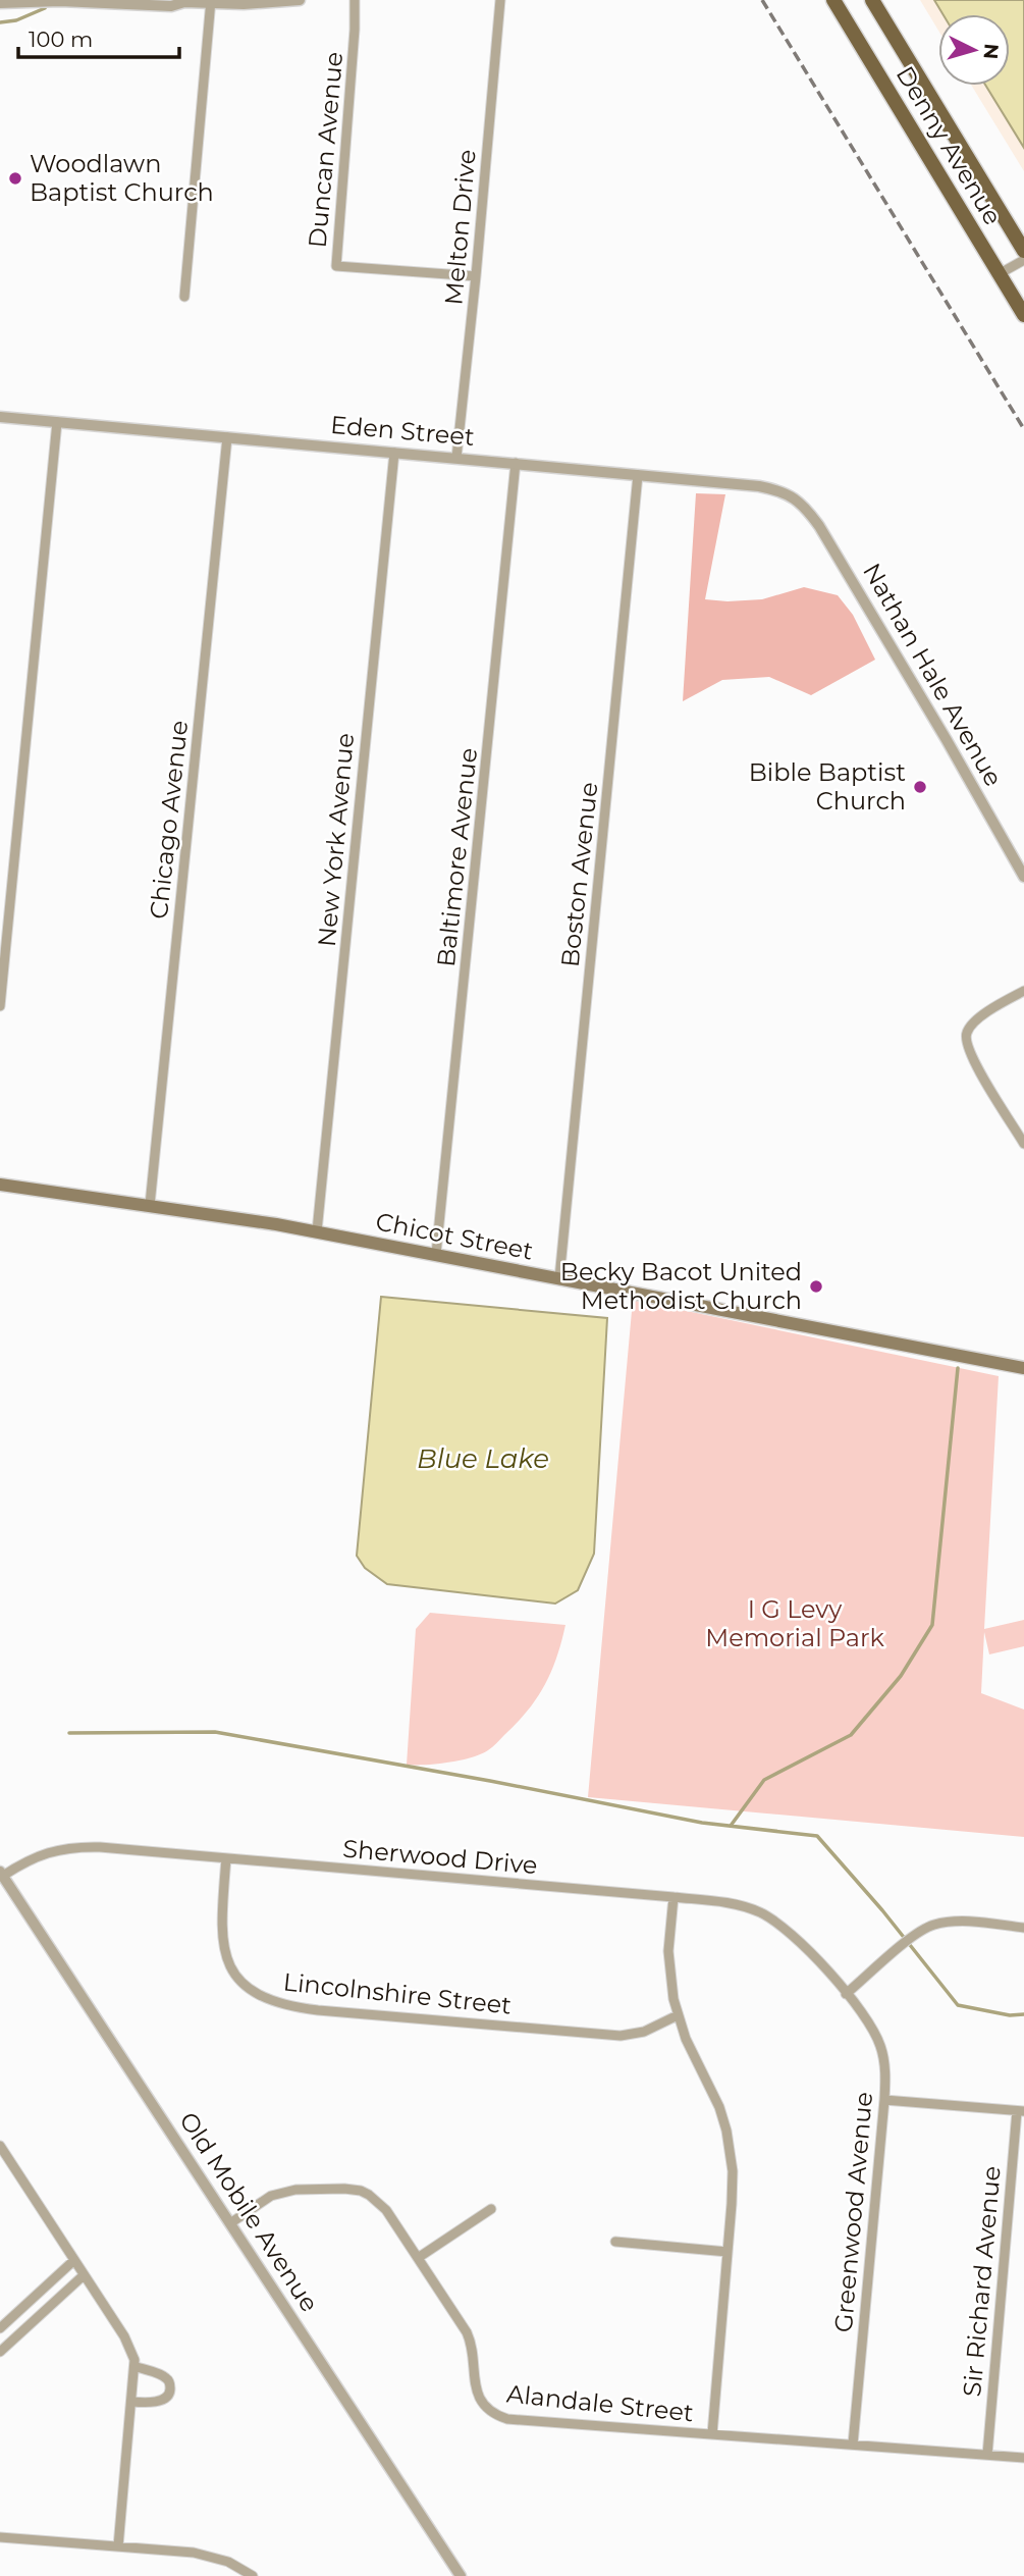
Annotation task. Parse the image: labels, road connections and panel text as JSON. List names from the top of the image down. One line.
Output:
{"streets":{"main road":["Denny Avenue","Chicot Street"],"street":["Duncan Avenue","Melton Drive","Eden Street","Nathan Hale Avenue","Chicago Avenue","New York Avenue","Baltimore Avenue","Boston Avenue","Sherwood Drive","Lincolnshire Street","Old Mobile Avenue","Greenwood Avenue","Sir Richard Avenue","Alandale Street"]},"crossings":[["Duncan Avenue","Melton Drive"],["Melton Drive","Eden Street"],["Eden Street","Nathan Hale Avenue"],["Eden Street","Chicago Avenue"],["Eden Street","New York Avenue"],["Eden Street","Baltimore Avenue"],["Eden Street","Boston Avenue"],["Chicago Avenue","Chicot Street"],["New York Avenue","Chicot Street"],["Baltimore Avenue","Chicot Street"],["Boston Avenue","Chicot Street"],["Sherwood Drive","Lincolnshire Street"],["Sherwood Drive","Old Mobile Avenue"],["Sherwood Drive","Greenwood Avenue"],["Old Mobile Avenue","Alandale Street"],["Greenwood Avenue","Alandale Street"],["Sir Richard Avenue","Alandale Street"]],"water":["Blue Lake"],"parks":["I G Levy Memorial Park"],"places":["Woodlawn Baptist Church","Bible Baptist Church","Becky Bacot United Methodist Church"],"scale_bar":"100 m","north":"right"}
